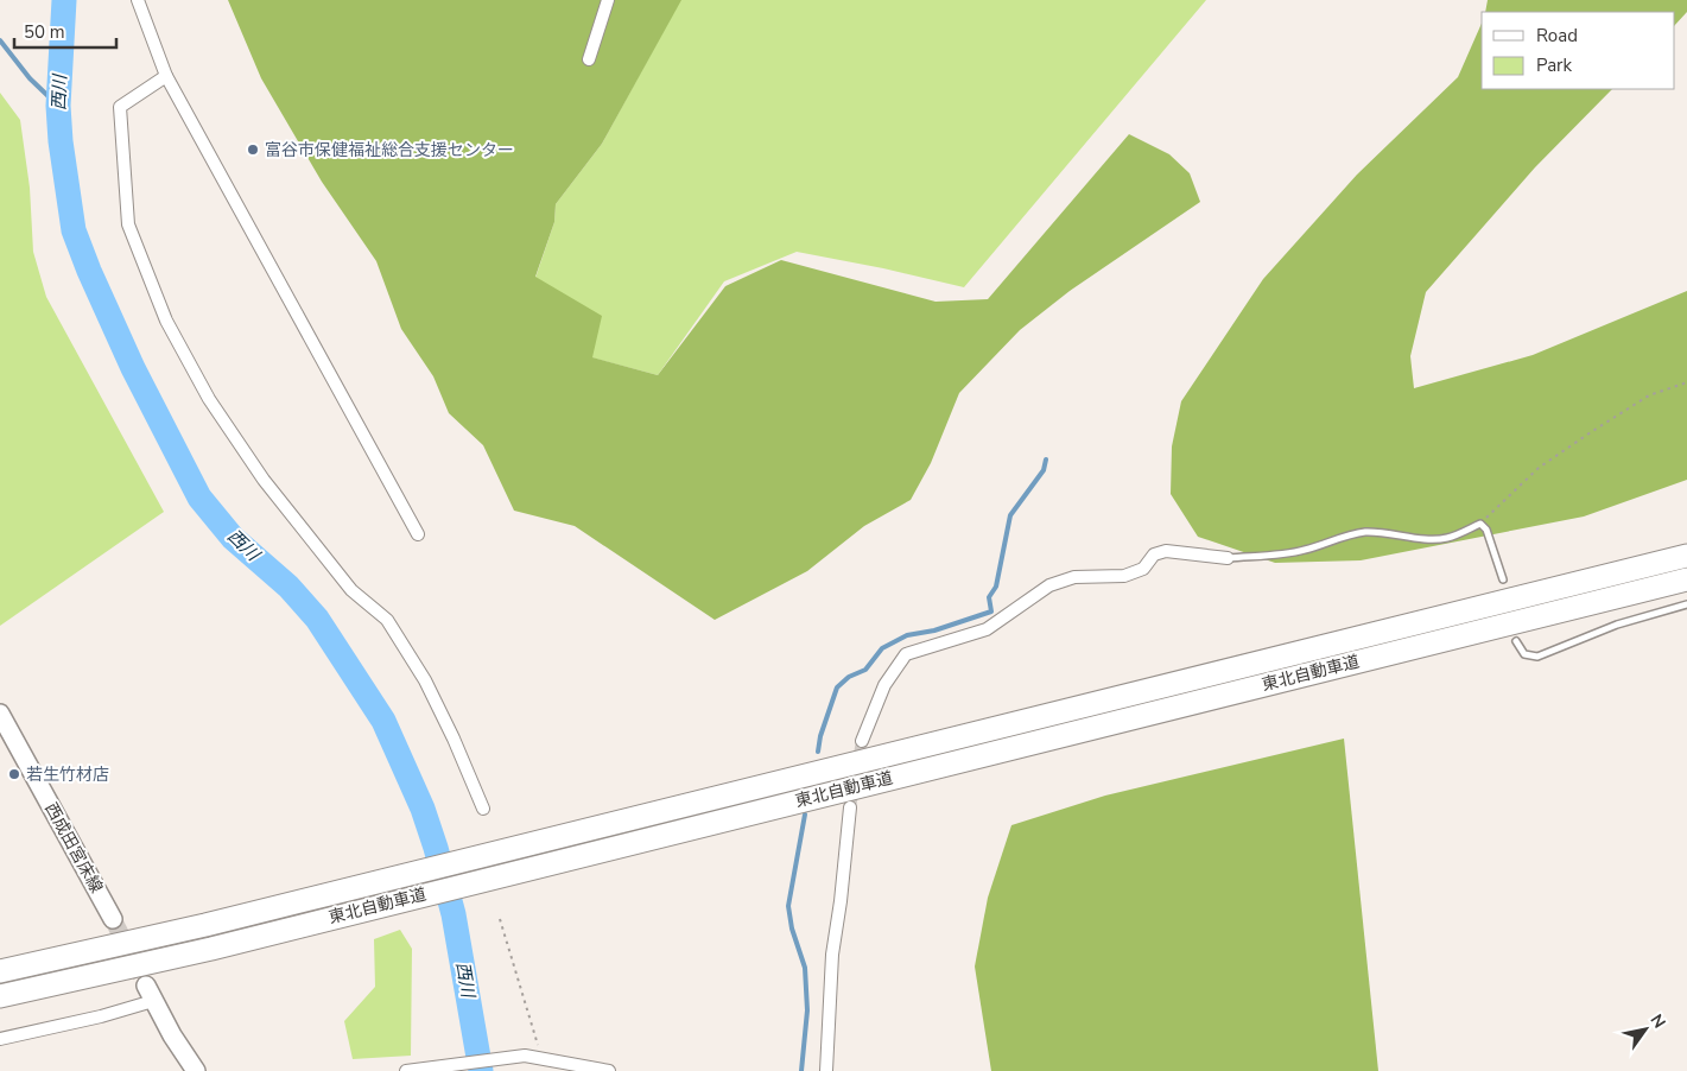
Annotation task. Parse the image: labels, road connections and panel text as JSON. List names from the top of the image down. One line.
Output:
{"streets":{"highway":["東北自動車道"],"main road":["西成田宮床線"]},"water":["西川"],"places":["富谷市保健福祉総合支援センター","若生竹材店"],"legend":["Road","Park"],"scale_bar":"50 m","north":"top right"}
